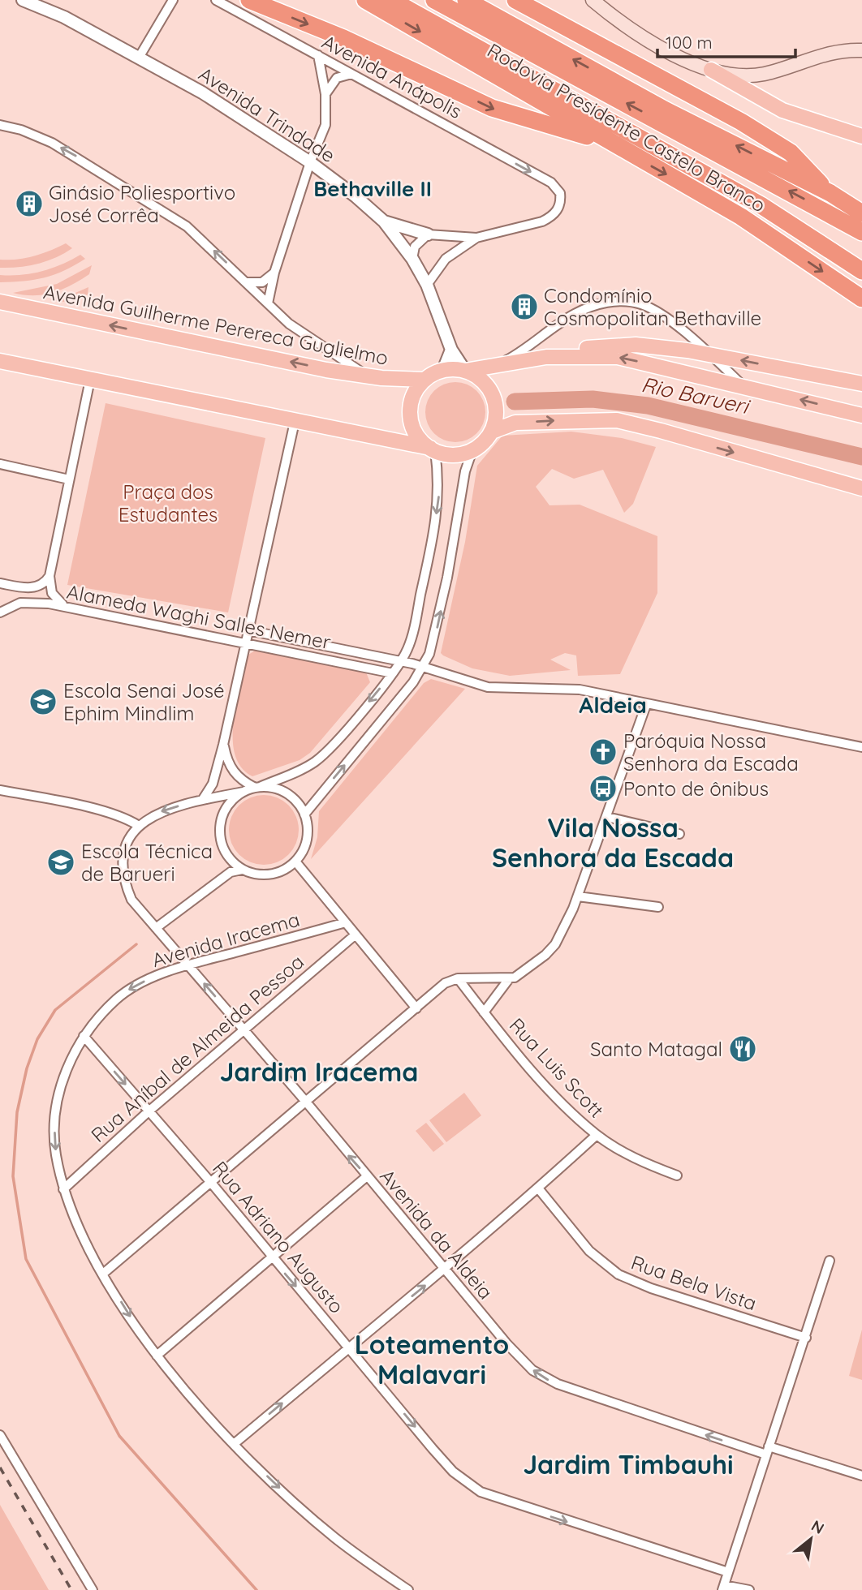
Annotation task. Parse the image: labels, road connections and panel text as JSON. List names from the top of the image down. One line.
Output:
{"streets":{"highway":["Rodovia Presidente Castelo Branco"],"main road":["Avenida Guilherme Perereca Guglielmo"],"street":["Avenida Anápolis","Avenida Trindade","Alameda Waghi Salles Nemer","Avenida Iracema","Rua Aníbal de Almeida Pessoa","Rua Luis Scott","Avenida da Aldeia","Rua Adriano Augusto","Rua Bela Vista"]},"crossings":[["Avenida Trindade","Avenida Guilherme Perereca Guglielmo"],["Avenida Iracema","Rua Aníbal de Almeida Pessoa"],["Avenida Iracema","Avenida da Aldeia"],["Avenida Iracema","Rua Adriano Augusto"],["Rua Aníbal de Almeida Pessoa","Avenida da Aldeia"],["Rua Aníbal de Almeida Pessoa","Rua Adriano Augusto"]],"one_way":["Avenida da Aldeia","Rua Adriano Augusto"],"districts":["Bethaville II","Aldeia","Vila Nossa Senhora da Escada","Jardim Iracema","Loteamento Malavari","Jardim Timbauhi"],"water":["Rio Barueri"],"parks":["Praça dos Estudantes"],"places":{"building":["Ginásio Poliesportivo José Corrêa","Condomínio Cosmopolitan Bethaville"],"school or university":["Escola Senai José Ephim Mindlim","Escola Técnica de Barueri"],"church":["Paróquia Nossa Senhora da Escada"],"bus stop":["Ponto de ônibus"],"restaurant":["Santo Matagal"]},"scale_bar":"100 m","north":"top right"}
